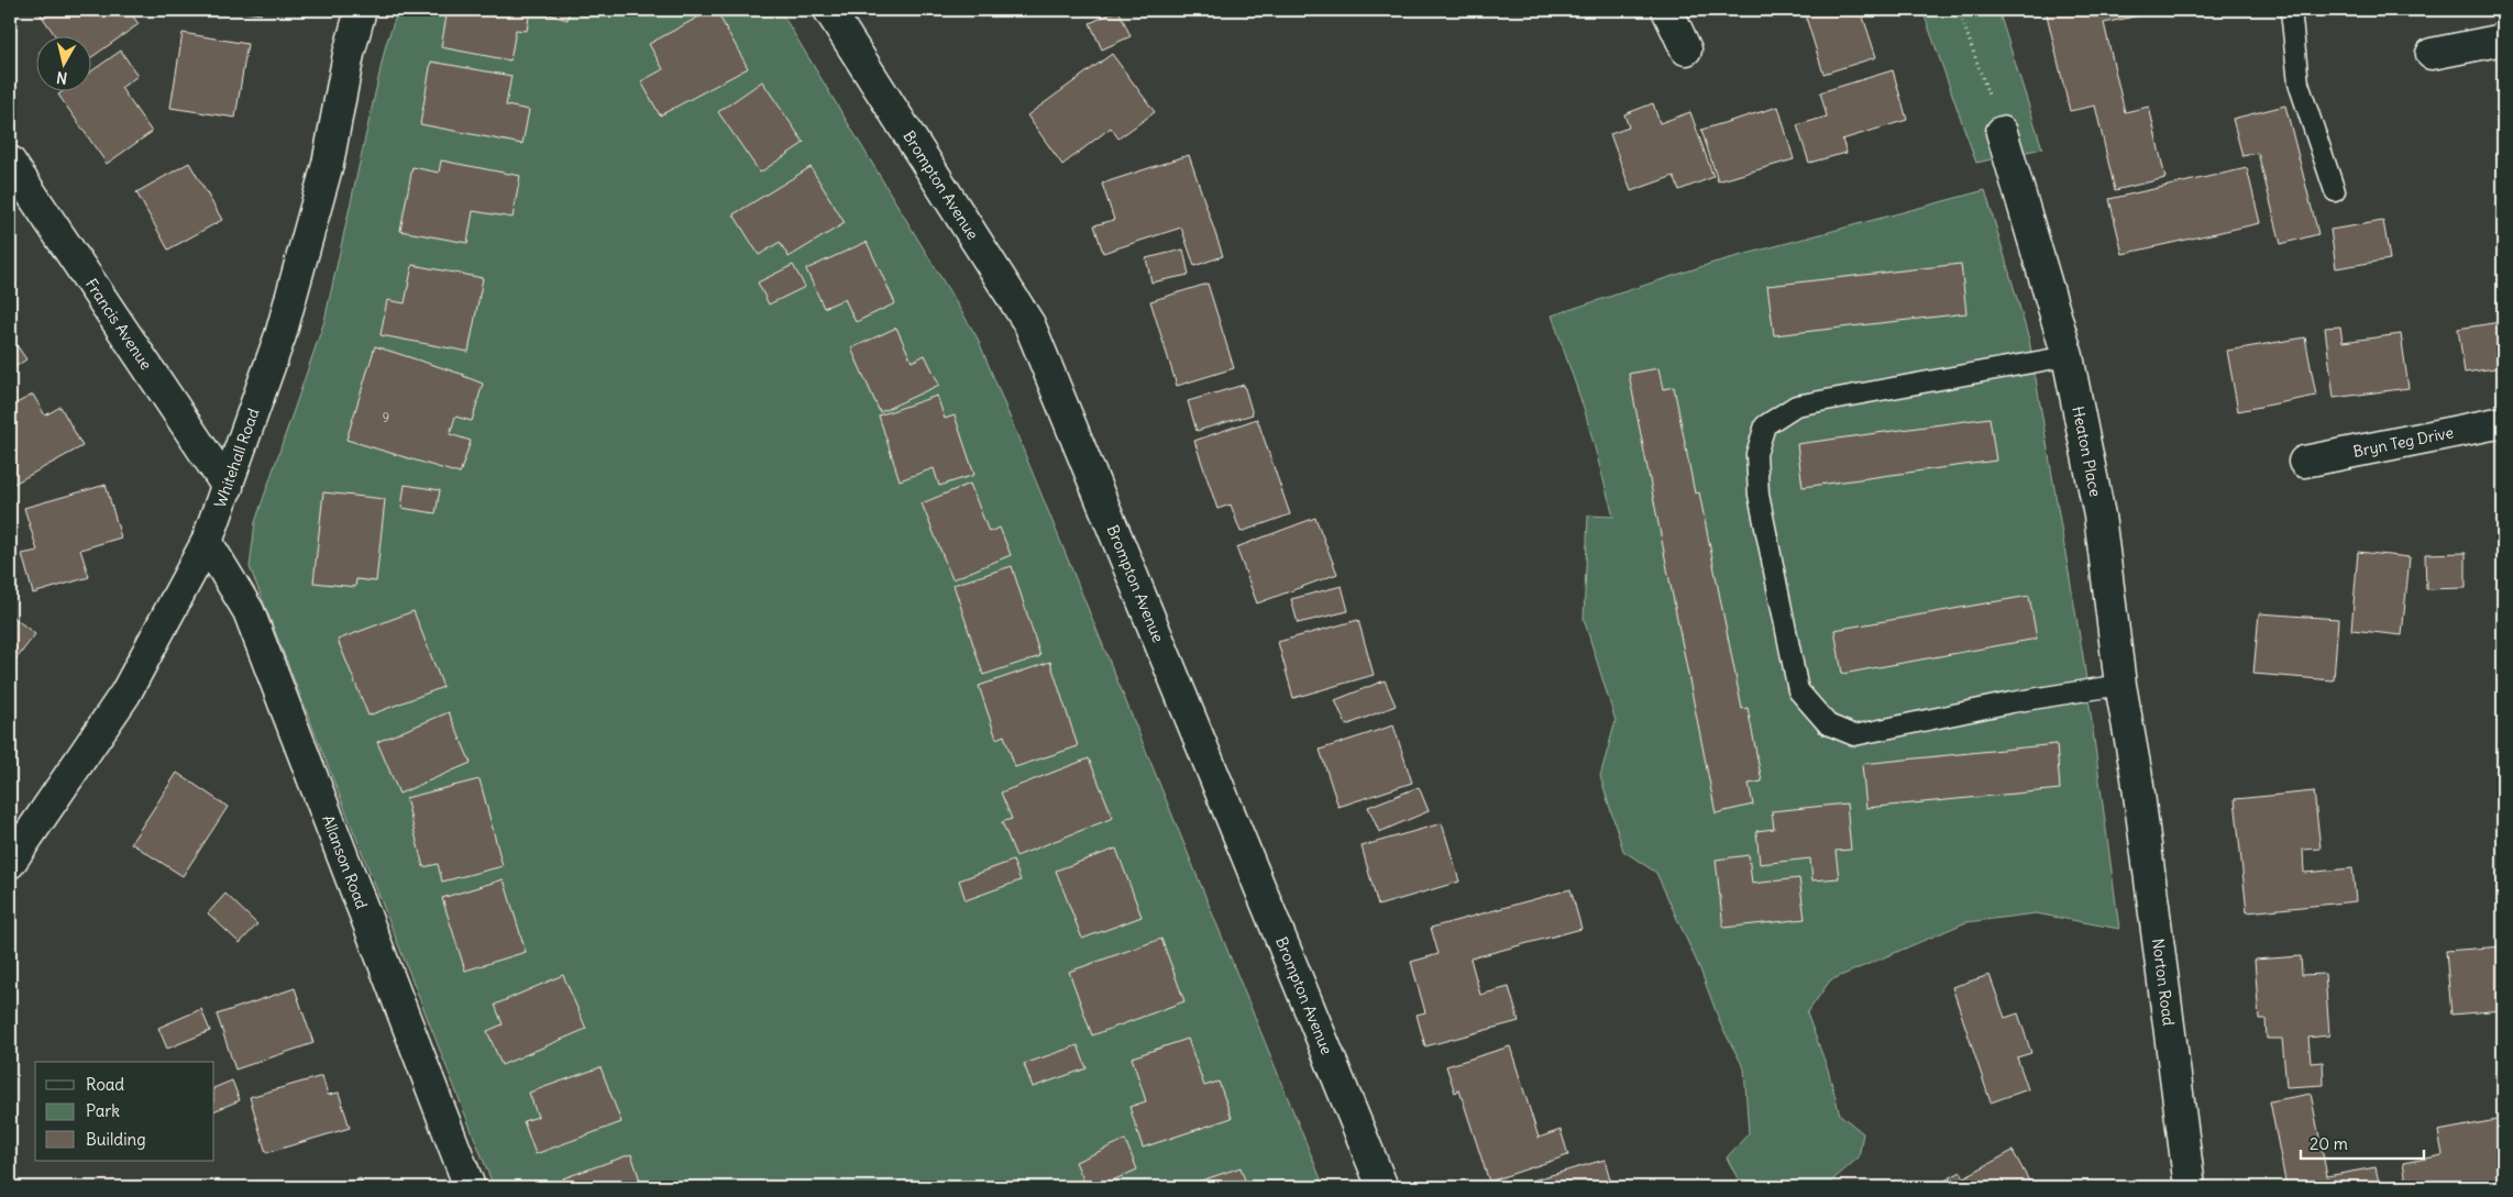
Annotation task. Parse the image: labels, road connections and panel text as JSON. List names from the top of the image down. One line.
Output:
{"streets":{"street":["Brompton Avenue","Francis Avenue","Bryn Teg Drive","Heaton Place","Whitehall Road","Allanson Road","Norton Road"]},"crossings":[["Francis Avenue","Whitehall Road"],["Heaton Place","Norton Road"],["Whitehall Road","Allanson Road"]],"house_numbers":["9"],"legend":["Road","Park","Building"],"scale_bar":"20 m","north":"bottom"}
